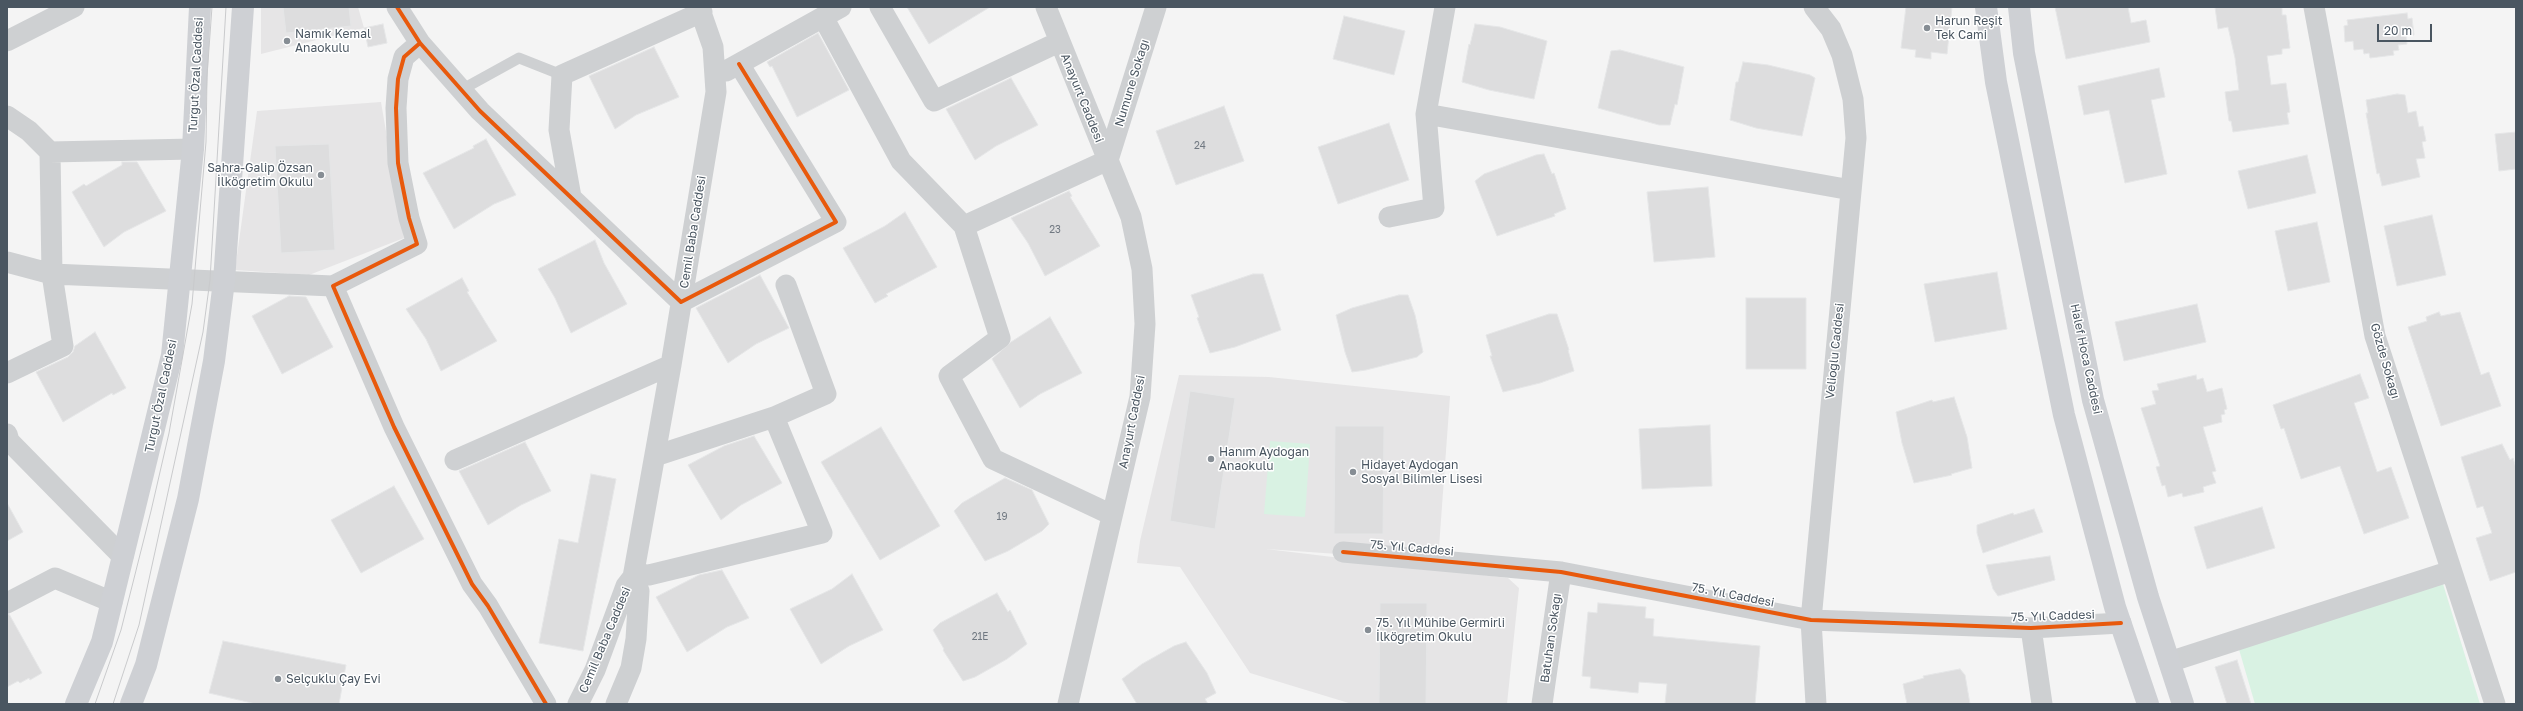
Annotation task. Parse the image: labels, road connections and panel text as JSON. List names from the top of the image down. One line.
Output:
{"streets":{"street":["Turgut Özal Caddesi","Numune Sokağı","Anayurt Caddesi","Cemil Baba Caddesi","Velioğlu Caddesi","Halef Hoca Caddesi","Gözde Sokağı","75. Yıl Caddesi","Batuhan Sokağı"]},"crossings":[["Numune Sokağı","Anayurt Caddesi"],["Velioğlu Caddesi","75. Yıl Caddesi"],["75. Yıl Caddesi","Batuhan Sokağı"]],"places":["Harun Reşit Tek Cami","Namık Kemal Anaokulu","Sahra-Galip Özsan İlköğretim Okulu","Hanım Aydoğan Anaokulu","Hidayet Aydoğan Sosyal Bilimler Lisesi","75. Yıl Mühibe Germirli İlköğretim Okulu","Selçuklu Çay Evi"],"house_numbers":["24","23","19","21E"],"scale_bar":"20 m"}
